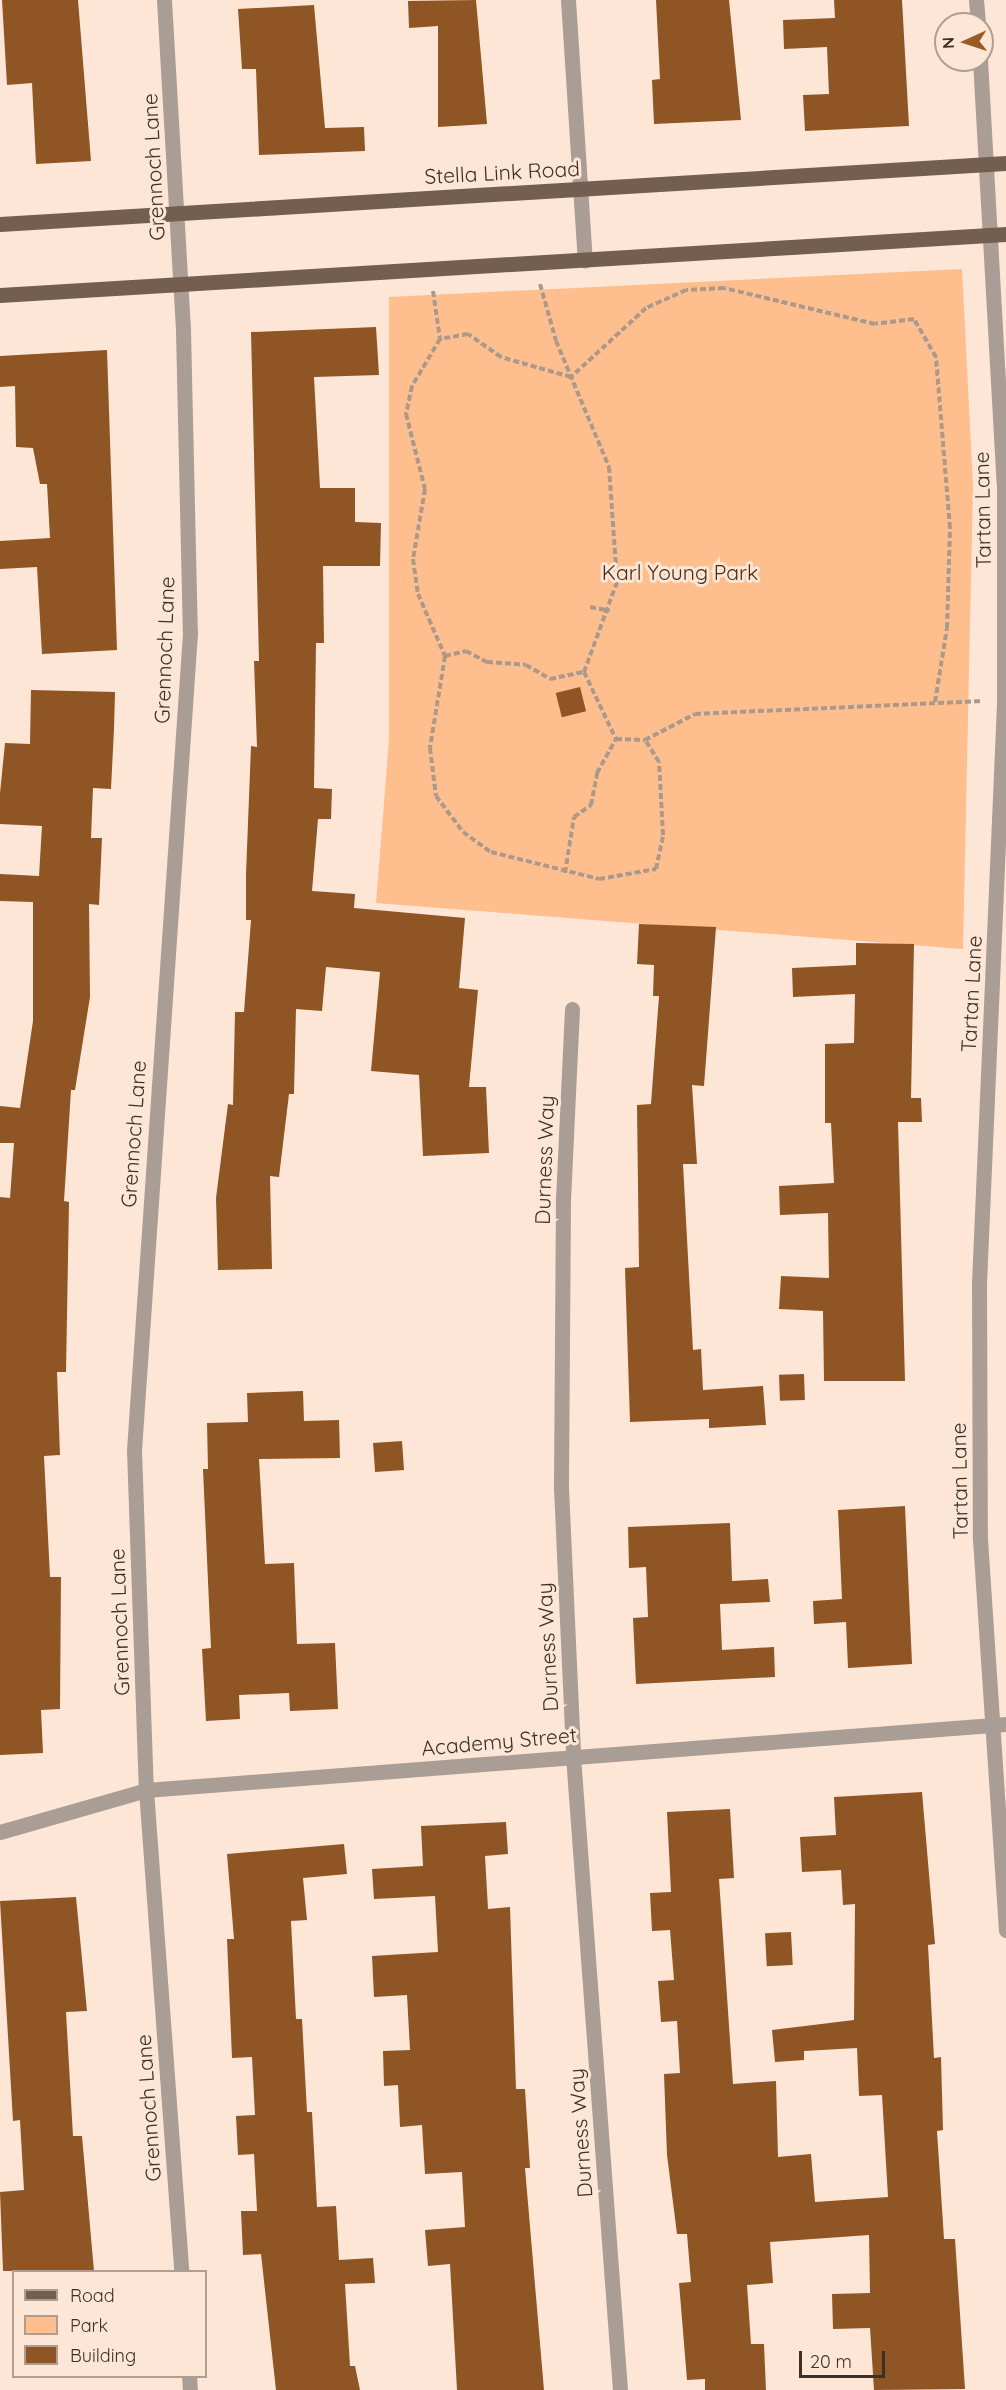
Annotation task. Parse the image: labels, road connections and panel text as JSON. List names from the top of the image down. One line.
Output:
{"streets":{"main road":["Stella Link Road"],"street":["Grennoch Lane","Tartan Lane","Durness Way","Academy Street"]},"crossings":[["Grennoch Lane","Stella Link Road"],["Grennoch Lane","Academy Street"],["Stella Link Road","Tartan Lane"],["Tartan Lane","Academy Street"],["Durness Way","Academy Street"]],"parks":["Karl Young Park"],"legend":["Road","Park","Building"],"scale_bar":"20 m","north":"left"}
